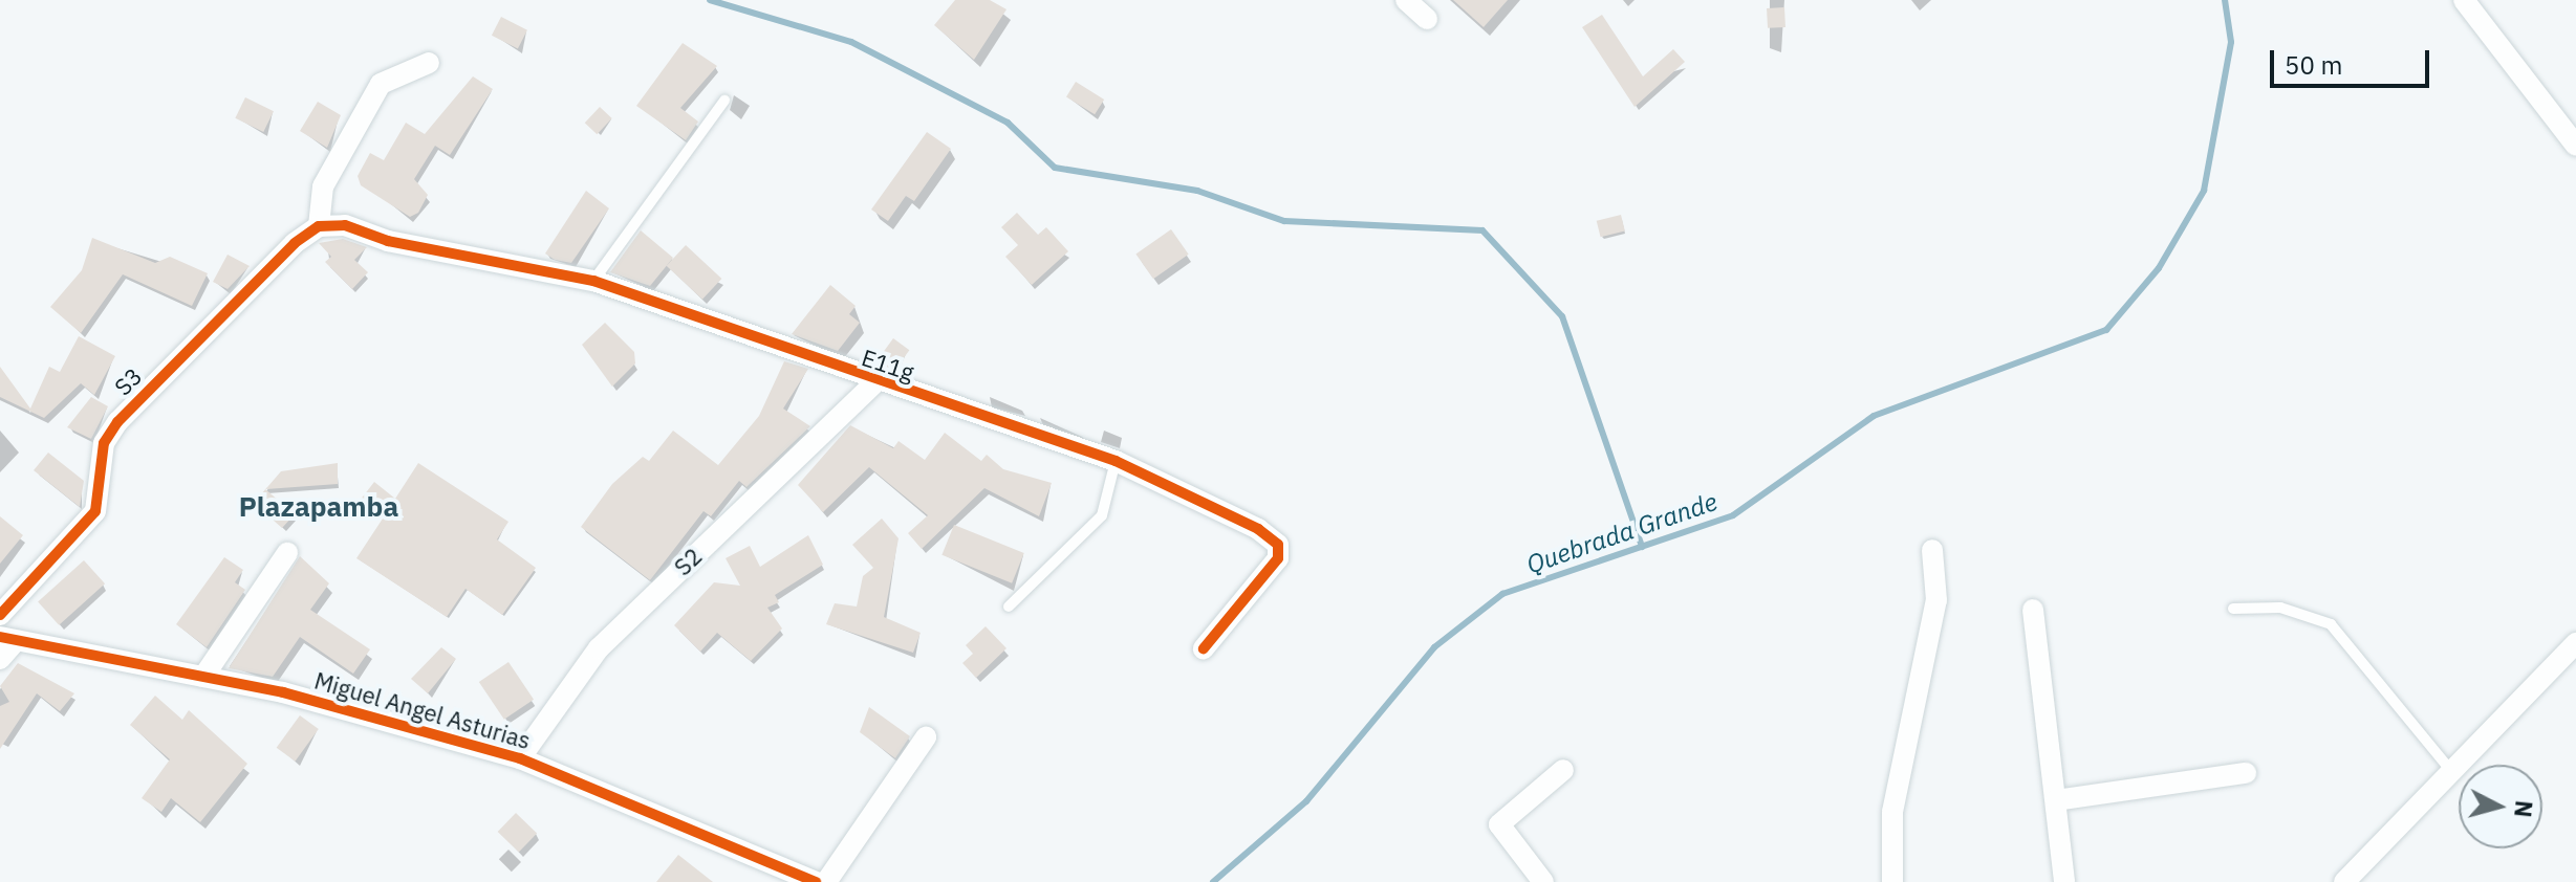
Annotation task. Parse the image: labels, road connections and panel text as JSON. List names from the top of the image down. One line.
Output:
{"streets":{"street":["E11g","S3","S2","Miguel Angel Asturias"]},"crossings":[["E11g","S3"],["E11g","S2"],["S2","Miguel Angel Asturias"]],"districts":["Plazapamba"],"water":["Quebrada Grande"],"scale_bar":"50 m","north":"right"}
